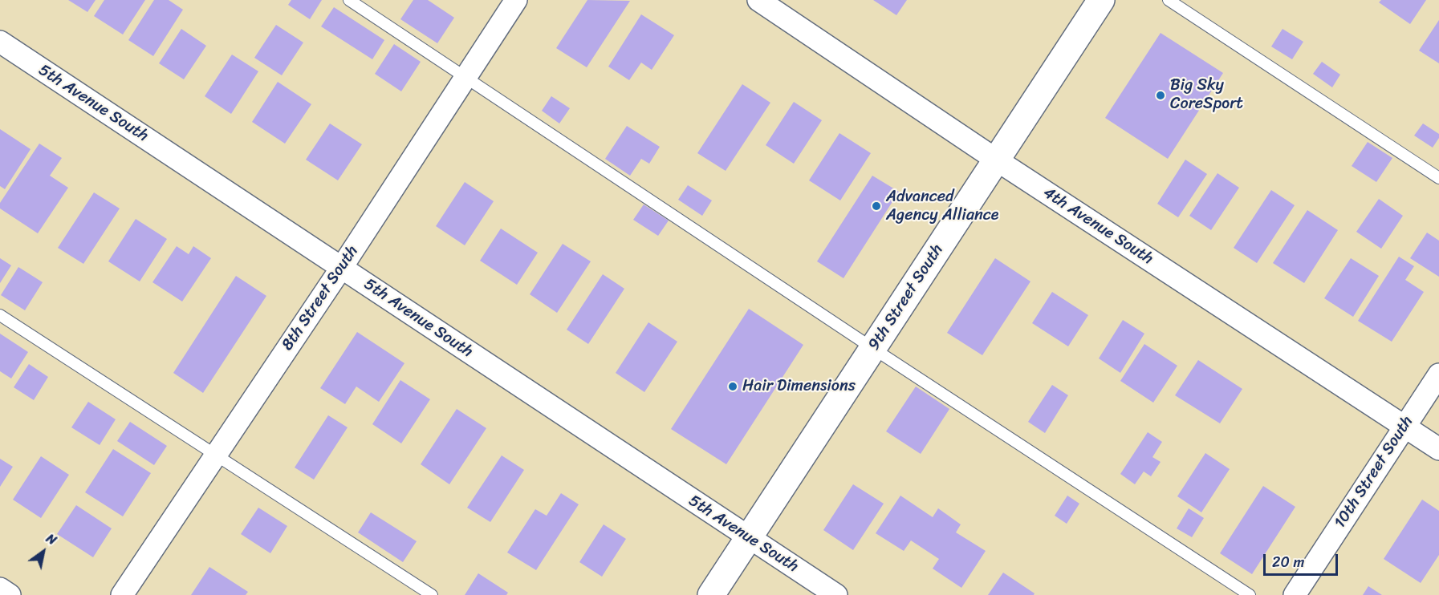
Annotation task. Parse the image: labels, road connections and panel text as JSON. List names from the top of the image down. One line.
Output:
{"streets":{"main road":["9th Street South"],"street":["5th Avenue South","4th Avenue South","8th Street South","10th Street South"]},"crossings":[["5th Avenue South","9th Street South"],["5th Avenue South","8th Street South"],["4th Avenue South","9th Street South"],["4th Avenue South","10th Street South"]],"places":["Big Sky CoreSport","Advanced Agency Alliance","Hair Dimensions"],"scale_bar":"20 m","north":"top right"}
